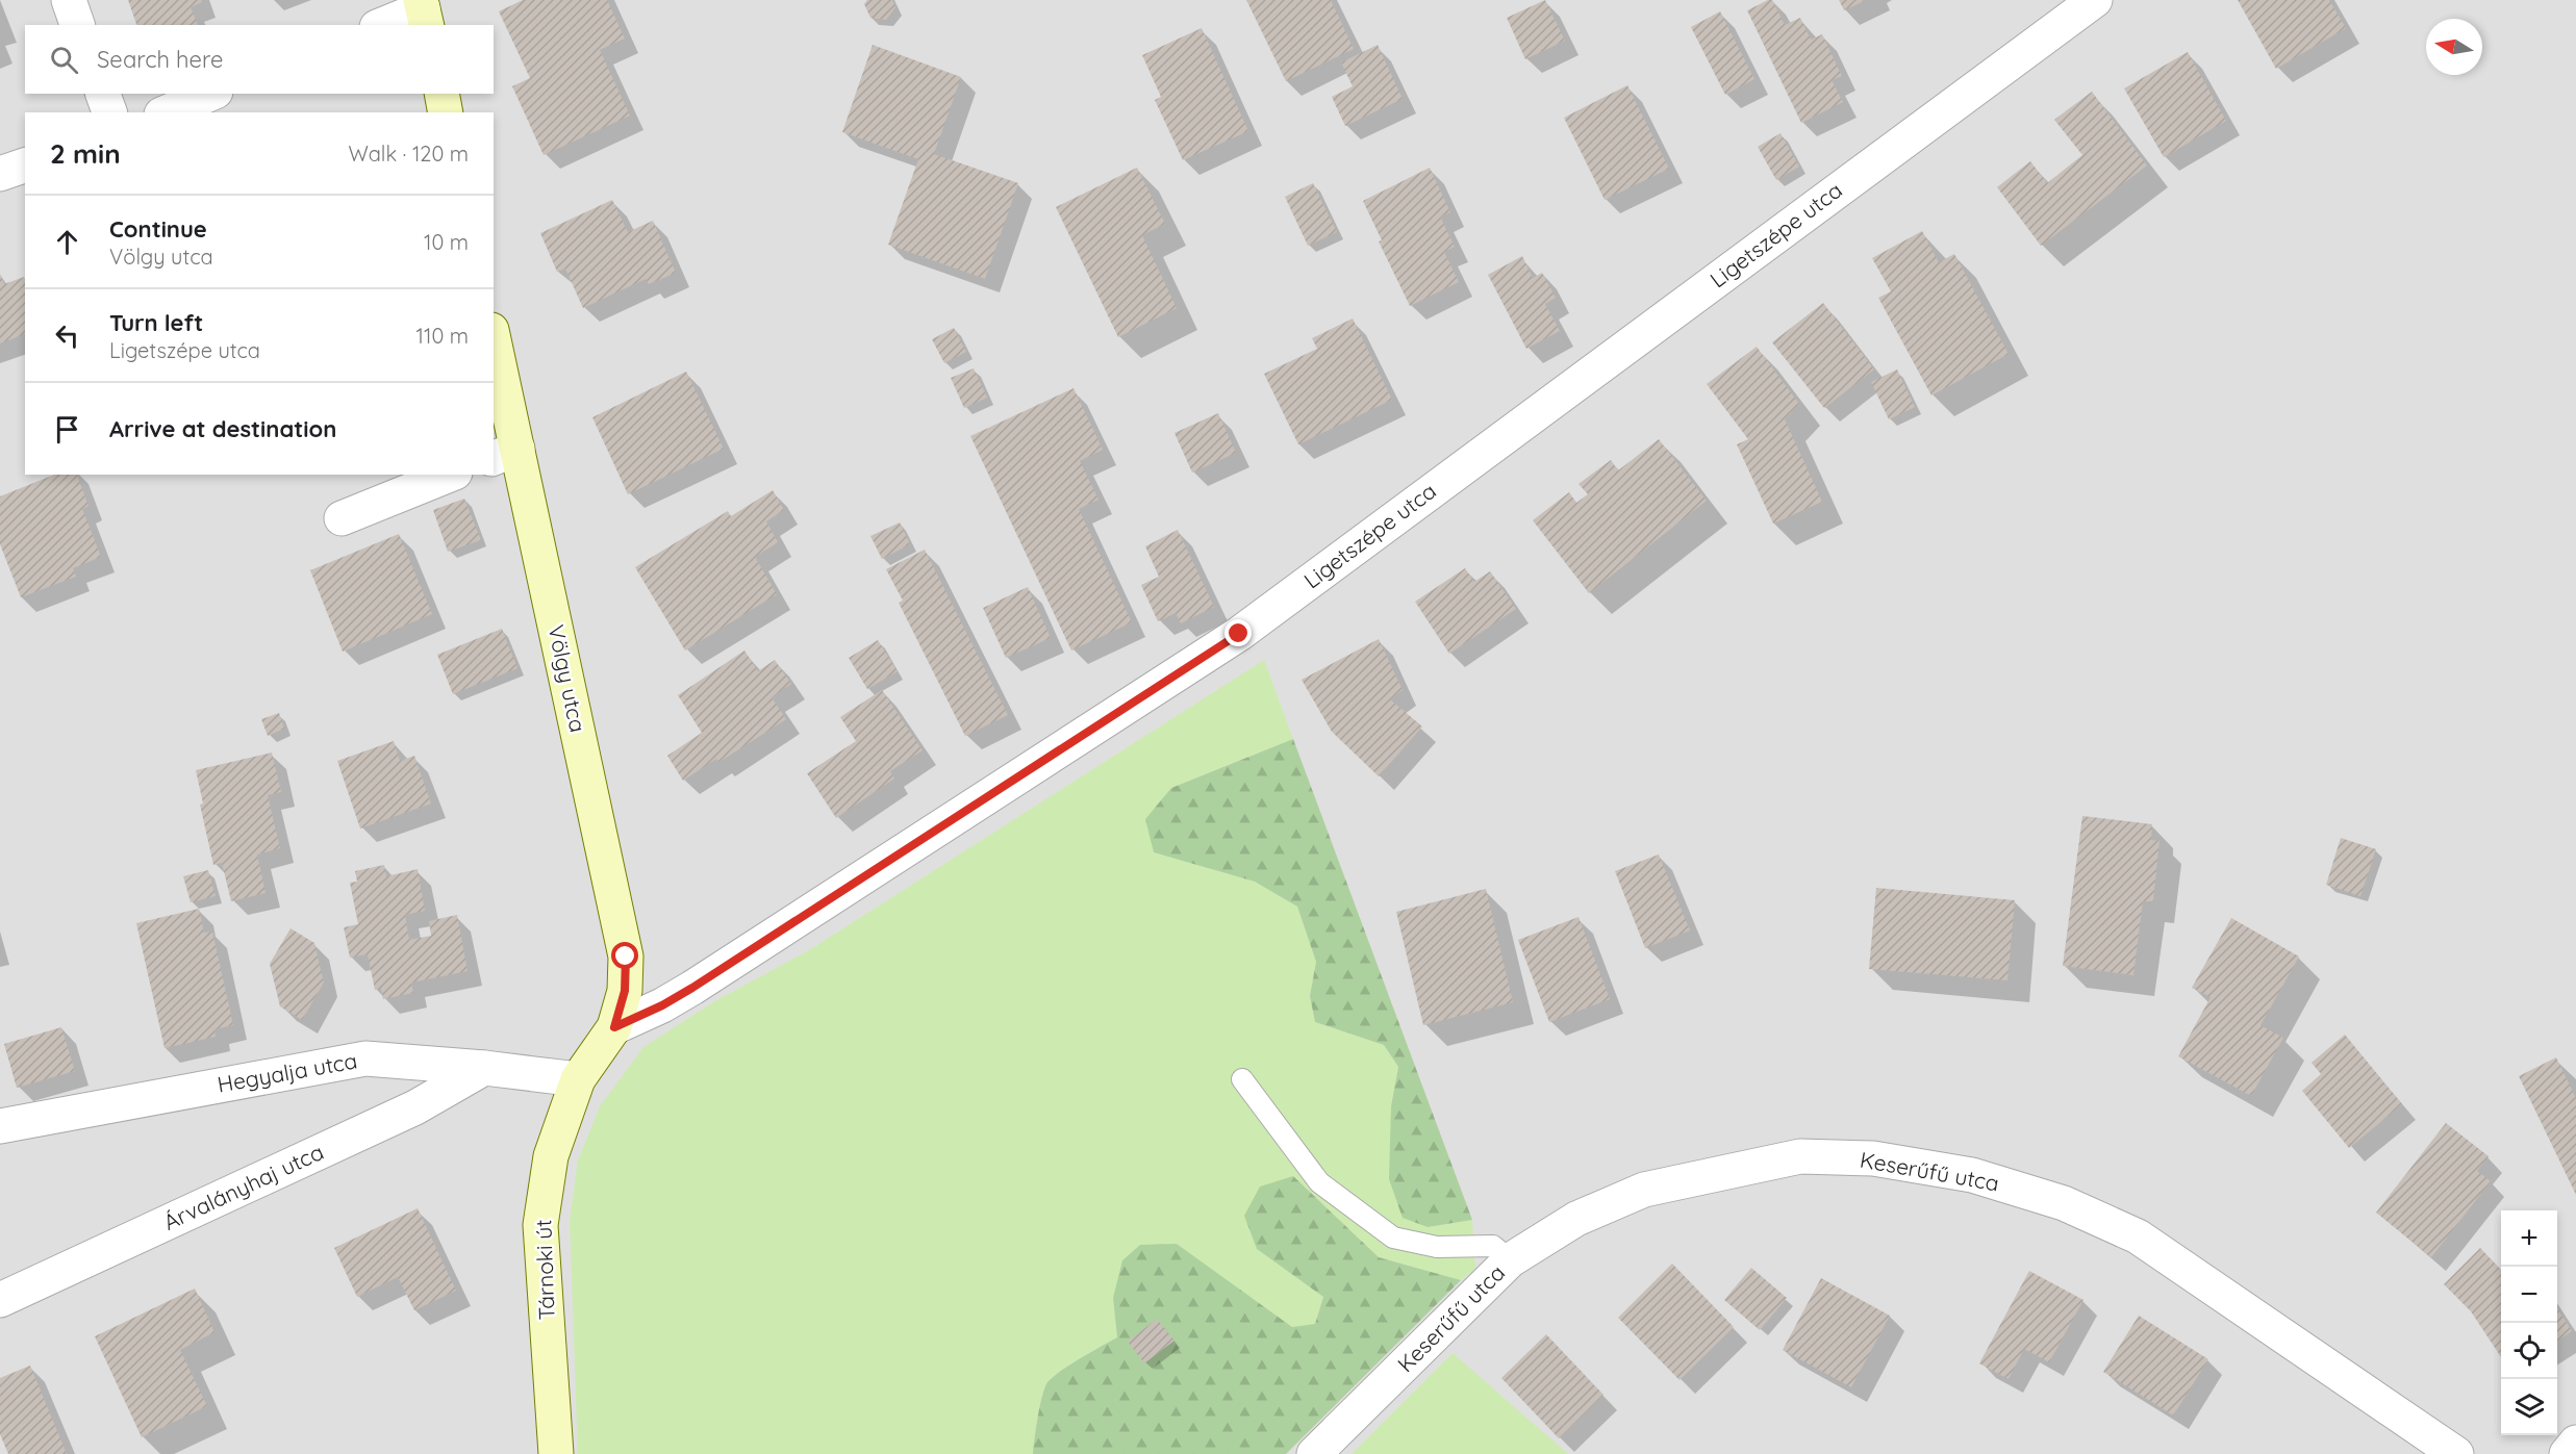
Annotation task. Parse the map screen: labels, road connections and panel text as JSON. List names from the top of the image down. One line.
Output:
{"streets":{"street":["Ligetszépe utca","Völgy utca","Hegyalja utca","Keserűfű utca","Árvalányhaj utca","Tárnoki út"]},"crossings":[["Ligetszépe utca","Völgy utca"],["Ligetszépe utca","Tárnoki út"],["Völgy utca","Tárnoki út"],["Hegyalja utca","Árvalányhaj utca"],["Hegyalja utca","Tárnoki út"]],"north":"left","page":{"search":"Search here","heading":["2 min","Walk · 120 m"],"list":[["Continue","Völgy utca","10 m"],["Turn left","Ligetszépe utca","110 m"],"Arrive at destination"],"map_buttons":["+","−"]}}
